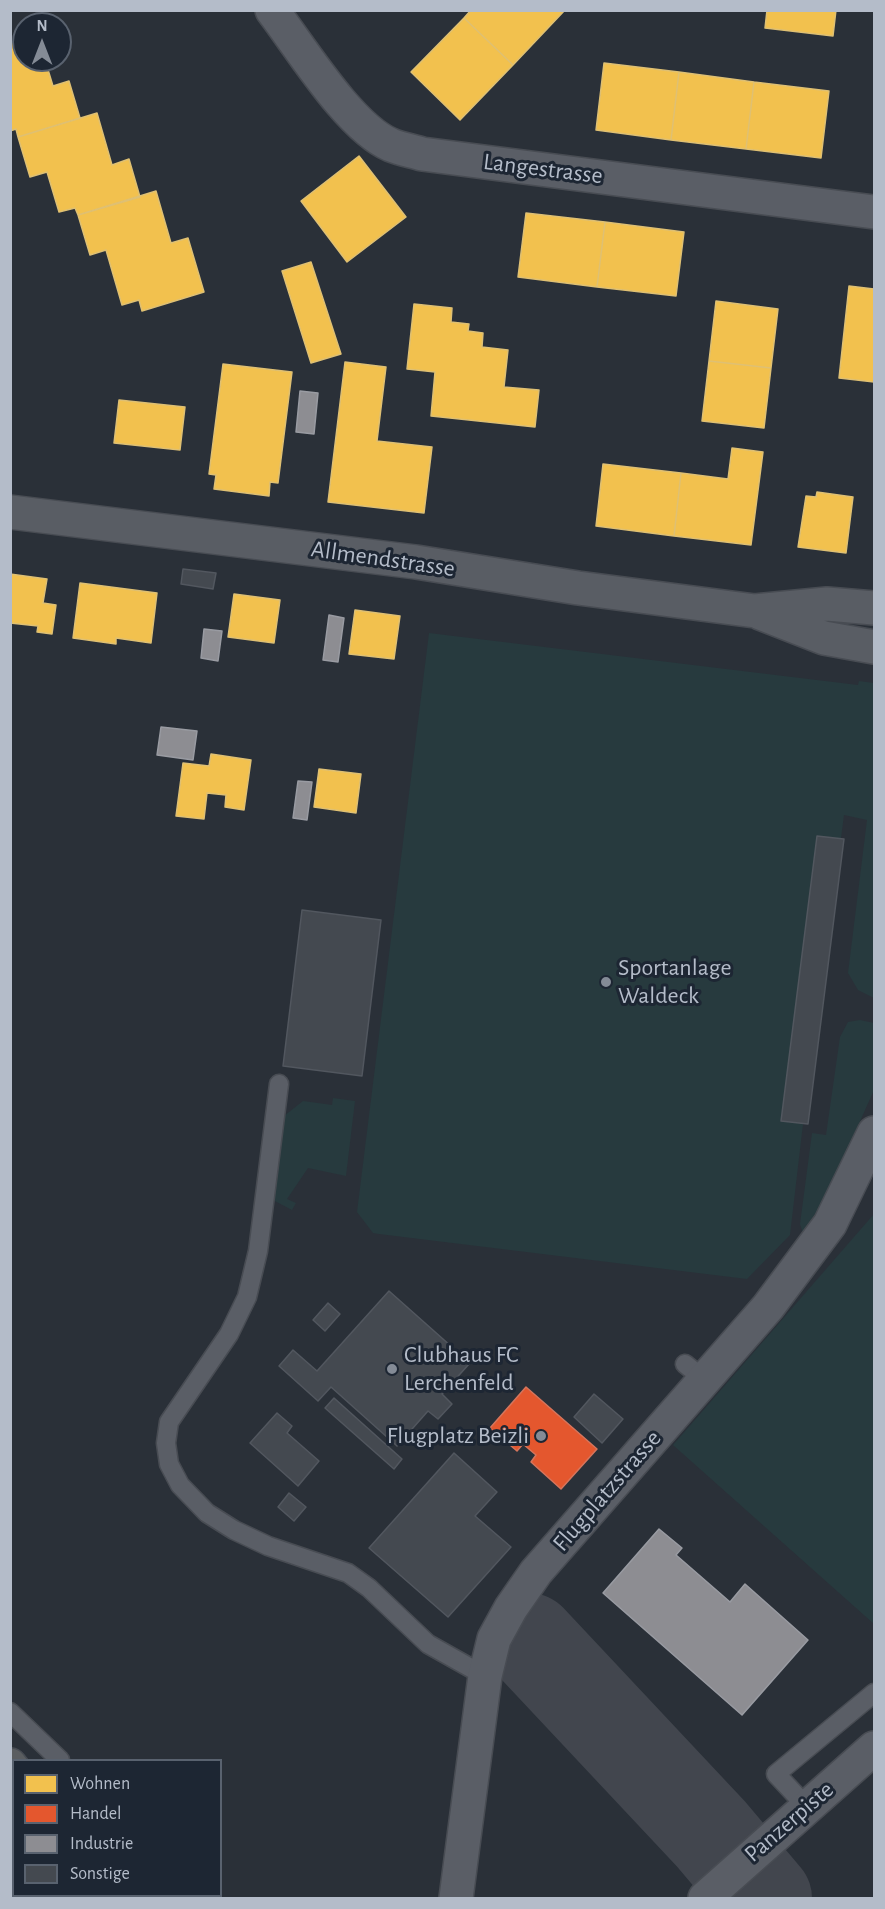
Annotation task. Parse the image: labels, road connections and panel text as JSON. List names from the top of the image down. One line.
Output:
{"streets":{"main road":["Allmendstrasse"],"street":["Langestrasse","Flugplatzstrasse","Panzerpiste"]},"places":["Sportanlage Waldeck","Clubhaus FC Lerchenfeld","Flugplatz Beizli"],"legend":["Wohnen","Handel","Industrie","Sonstige"],"north":"top"}
